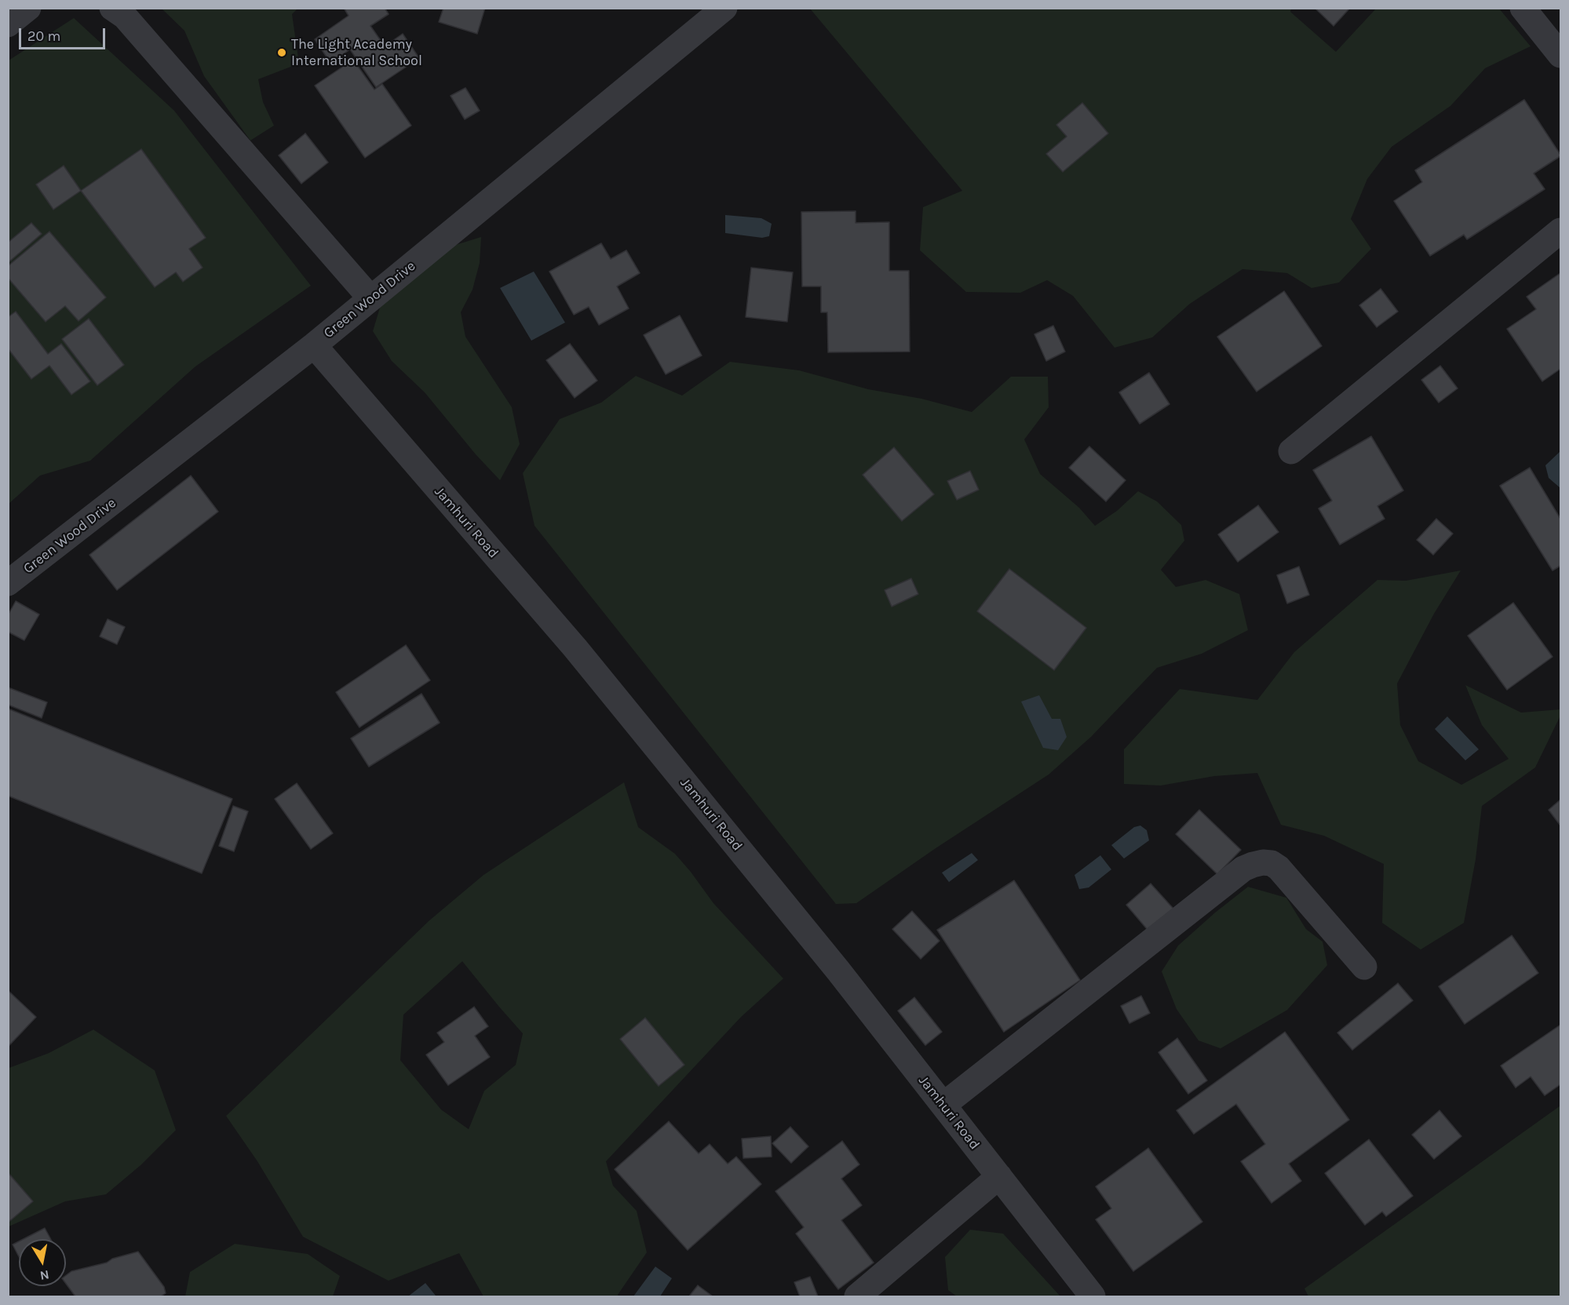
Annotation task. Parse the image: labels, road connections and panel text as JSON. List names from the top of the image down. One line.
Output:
{"streets":{"street":["Green Wood Drive","Jamhuri Road"]},"crossings":[["Green Wood Drive","Jamhuri Road"]],"places":["The Light Academy International School"],"scale_bar":"20 m","north":"bottom"}
